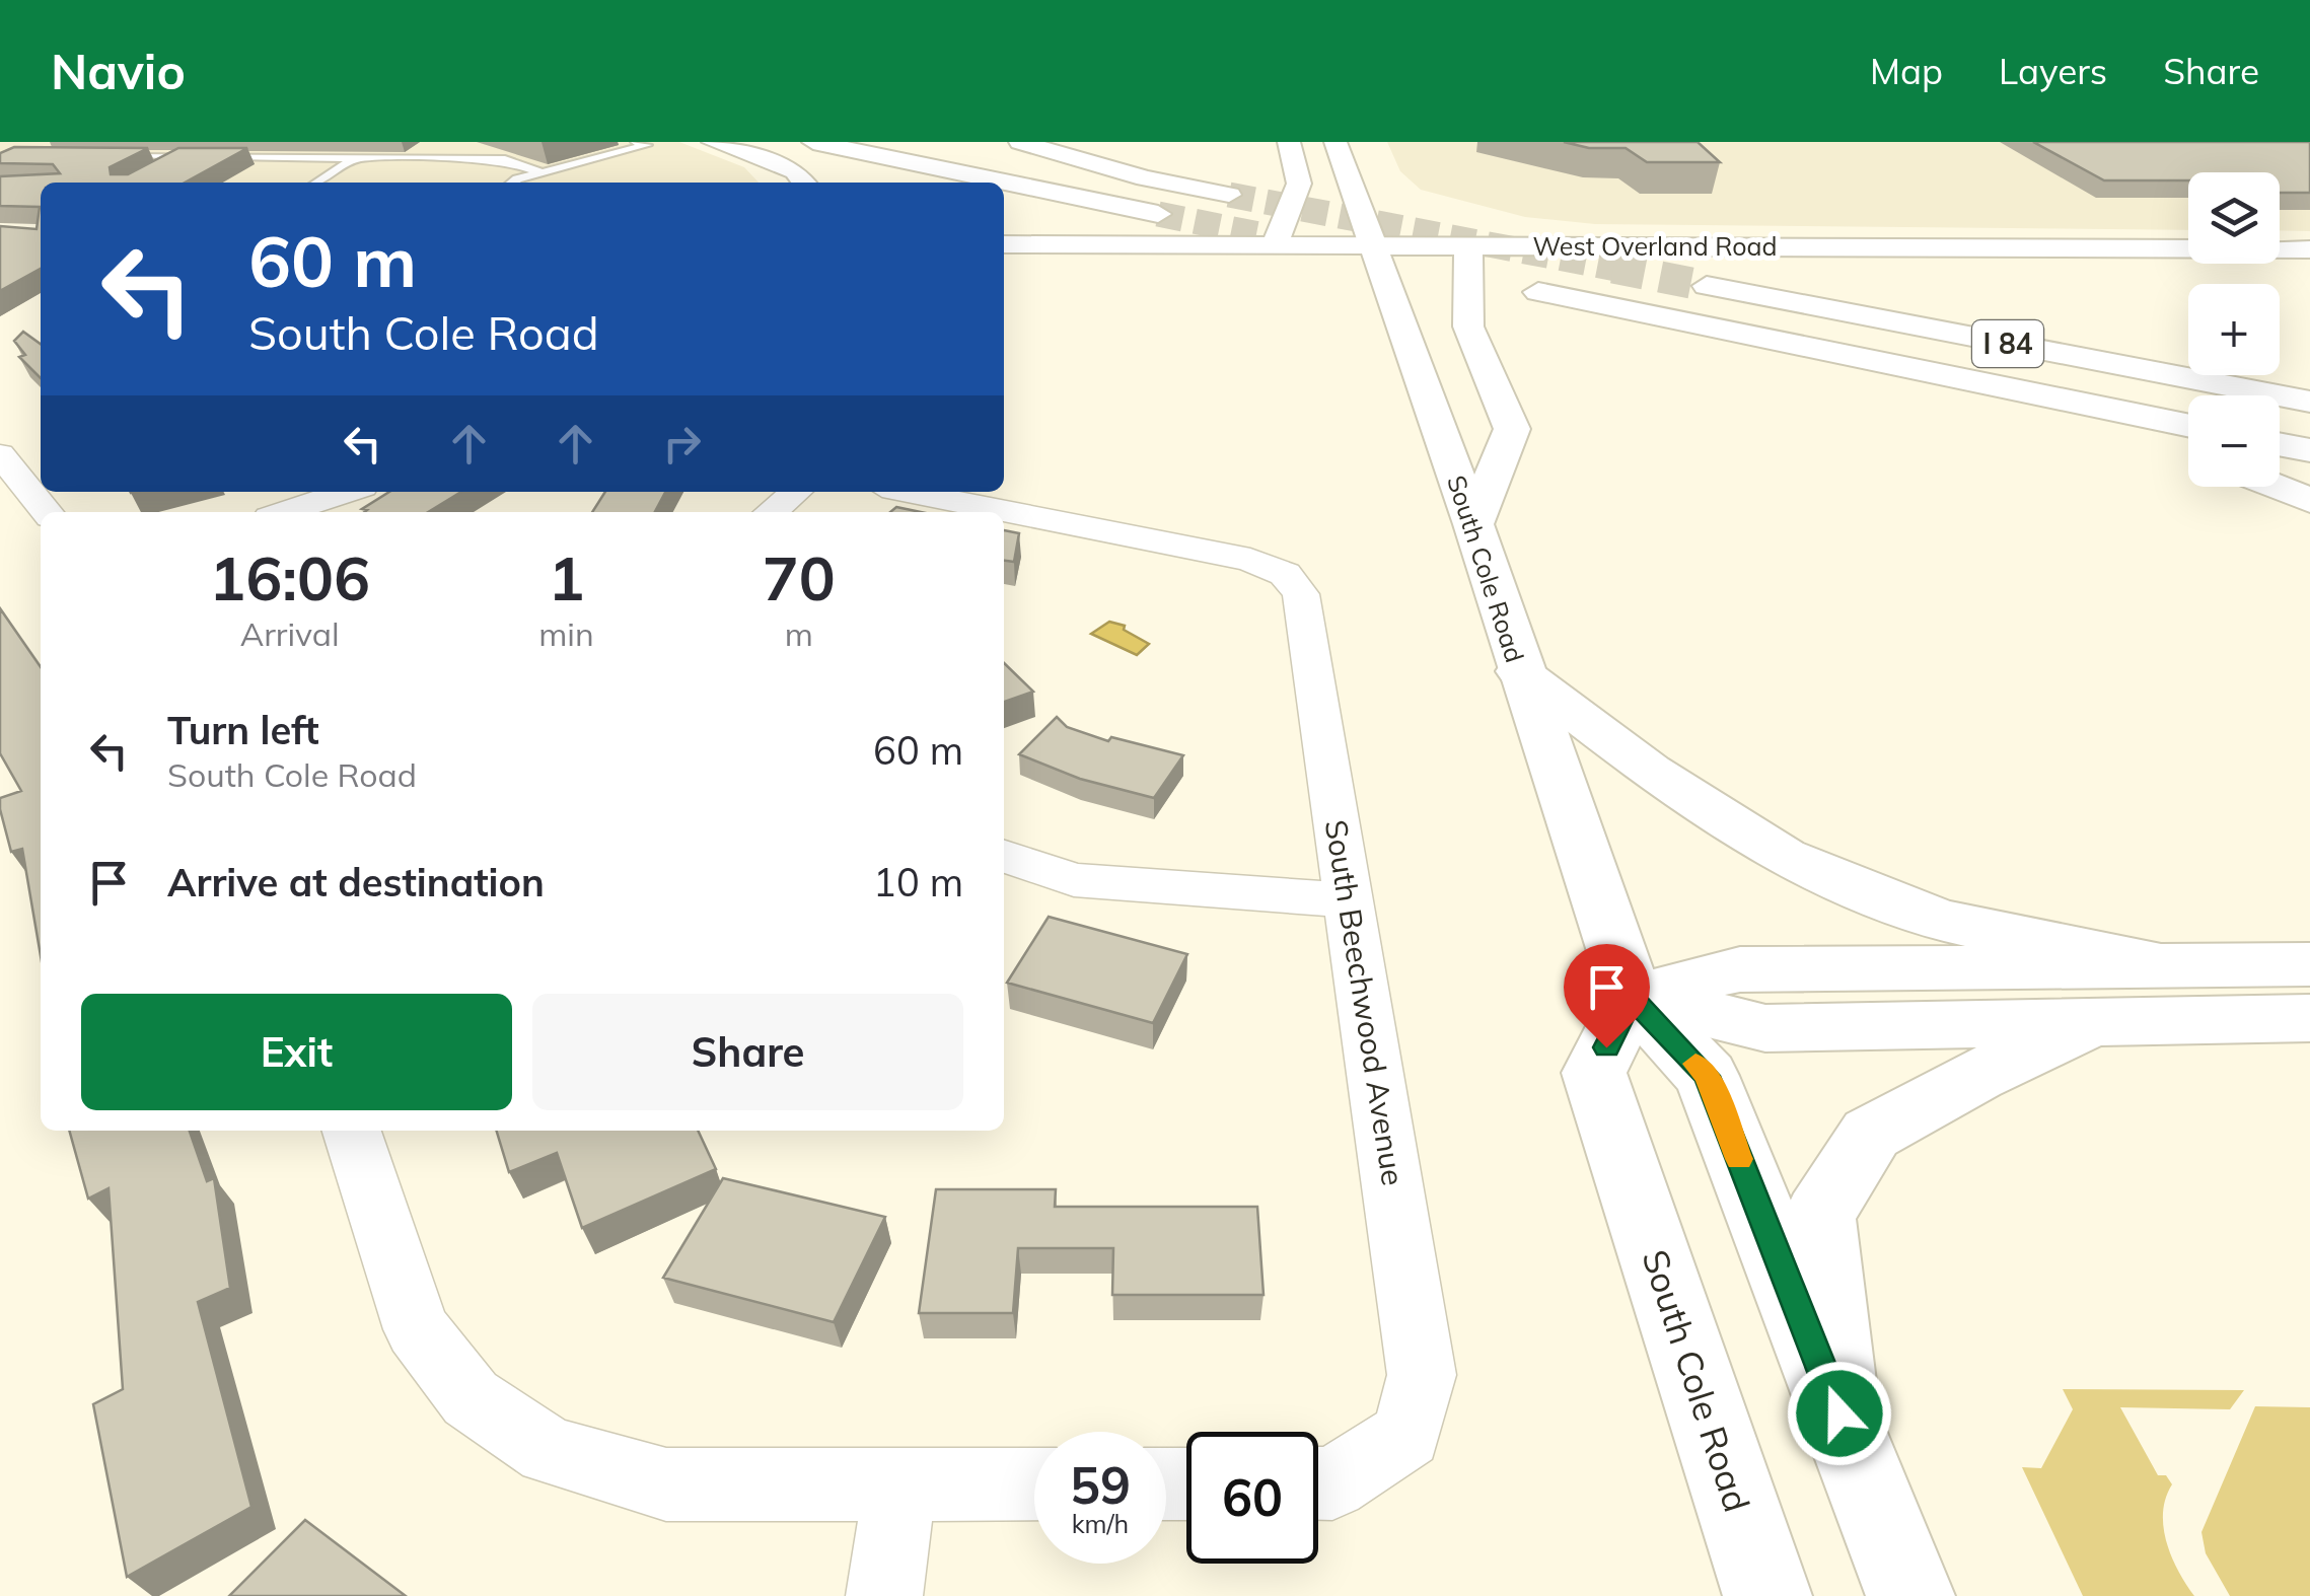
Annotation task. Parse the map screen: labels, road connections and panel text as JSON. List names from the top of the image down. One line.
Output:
{"streets":{"main road":["West Overland Road","I 84","South Cole Road"],"street":["South Beechwood Avenue"]},"crossings":[["West Overland Road","South Cole Road"]],"page":{"header":"Navio","nav":["Map","Layers","Share"],"map_buttons":["+","−"],"turn":["60 m","South Cole Road"],"eta":["16:06","Arrival","1","min","70","m"],"list":[{"name":"Turn left","note":"South Cole Road","value":"60 m"},{"name":"Arrive at destination","value":"10 m"}],"buttons":["Exit","Share"],"speed":"59 km/h","limit":"60"}}
